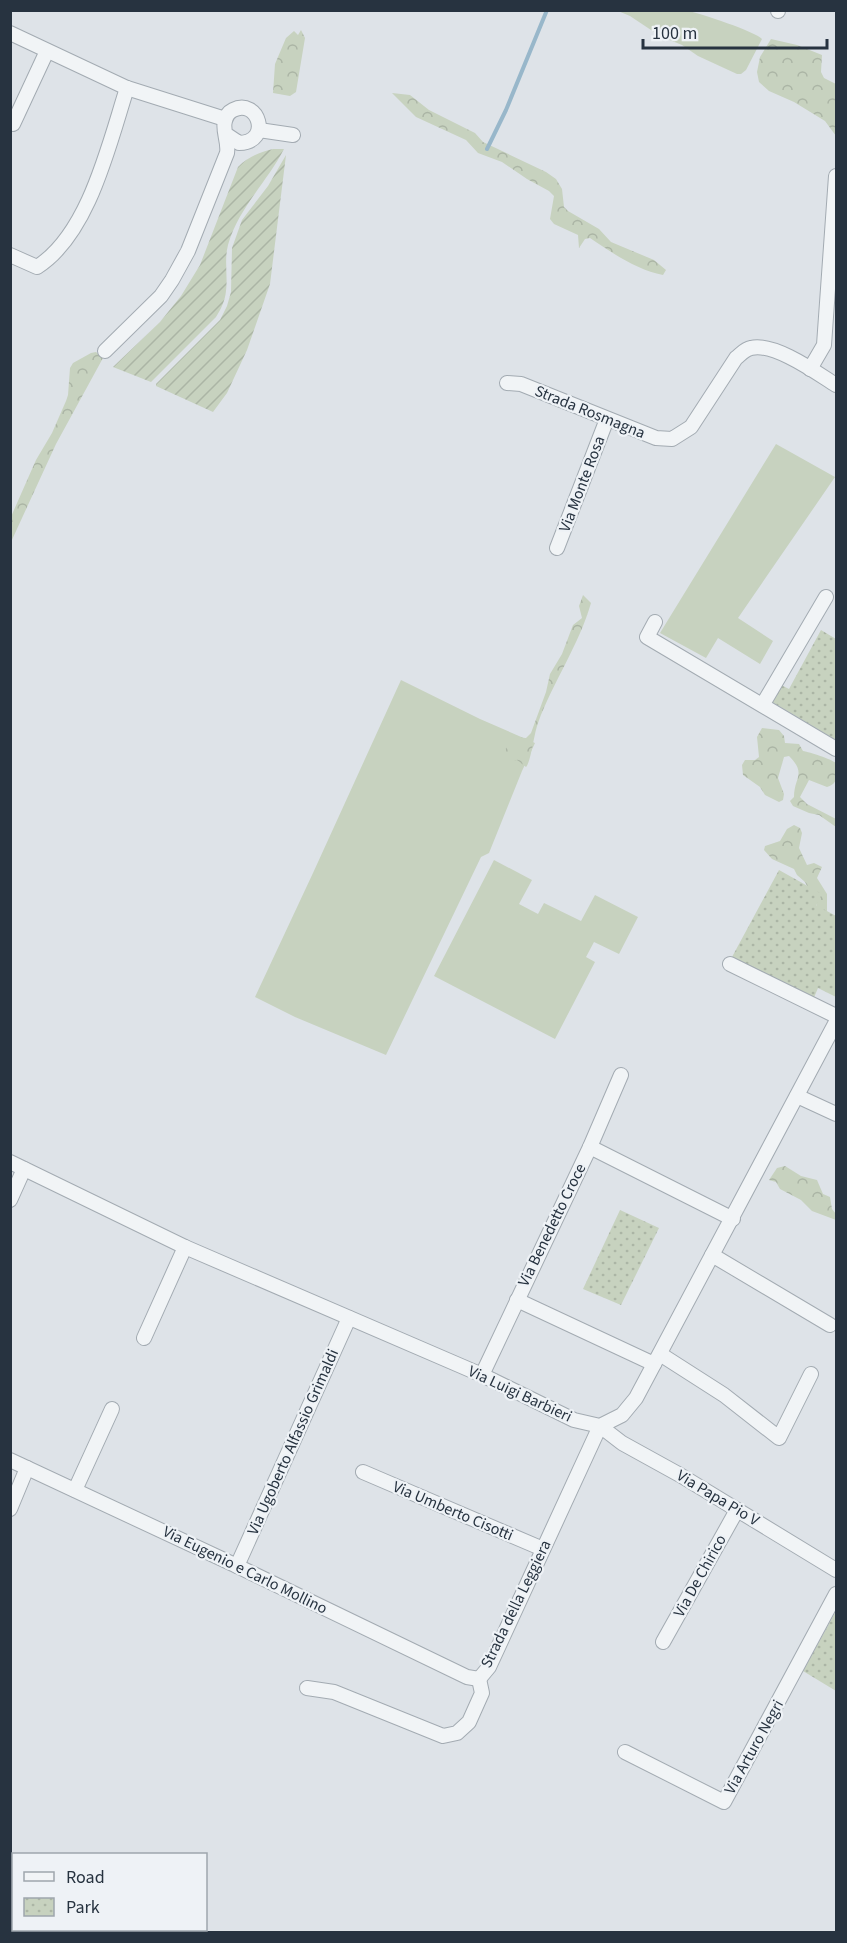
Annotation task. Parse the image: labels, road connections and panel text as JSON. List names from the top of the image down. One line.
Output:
{"streets":{"street":["Strada Rosmagna","Via Monte Rosa","Via Benedetto Croce","Via Luigi Barbieri","Via Ugoberto Alfassio Grimaldi","Via Papa Pio V","Via Umberto Cisotti","Via Eugenio e Carlo Mollino","Via De Chirico","Strada della Leggiera","Via Arturo Negri"]},"crossings":[["Strada Rosmagna","Via Monte Rosa"],["Via Benedetto Croce","Via Luigi Barbieri"],["Via Luigi Barbieri","Via Ugoberto Alfassio Grimaldi"],["Via Luigi Barbieri","Via Papa Pio V"],["Via Luigi Barbieri","Strada della Leggiera"],["Via Ugoberto Alfassio Grimaldi","Via Eugenio e Carlo Mollino"],["Via Papa Pio V","Via De Chirico"],["Via Papa Pio V","Strada della Leggiera"],["Via Umberto Cisotti","Strada della Leggiera"],["Via Eugenio e Carlo Mollino","Strada della Leggiera"]],"legend":["Road","Park"],"scale_bar":"100 m"}
